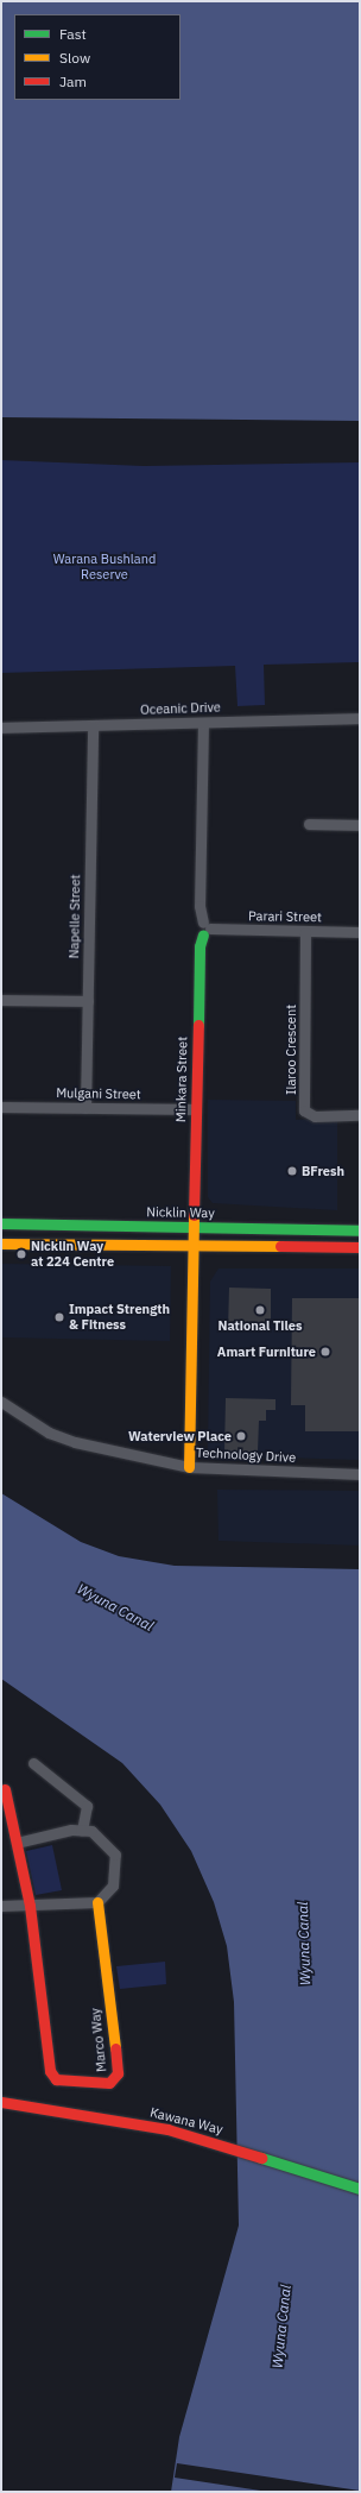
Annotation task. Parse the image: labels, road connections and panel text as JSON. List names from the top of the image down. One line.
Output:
{"streets":{"main road":["Minkara Street","Nicklin Way","Marco Way","Kawana Way"],"street":["Oceanic Drive","Napelle Street","Parari Street","Ilaroo Crescent","Mulgani Street","Technology Drive"]},"crossings":[["Oceanic Drive","Napelle Street"],["Oceanic Drive","Minkara Street"],["Napelle Street","Mulgani Street"],["Parari Street","Ilaroo Crescent"],["Parari Street","Minkara Street"],["Minkara Street","Mulgani Street"],["Minkara Street","Nicklin Way"],["Minkara Street","Technology Drive"]],"water":["Wyuna Canal"],"parks":["Warana Bushland Reserve"],"places":["BFresh","Nicklin Way at 224 Centre","National Tiles","Impact Strength & Fitness","Amart Furniture","Waterview Place"],"legend":["Fast","Slow","Jam"]}
